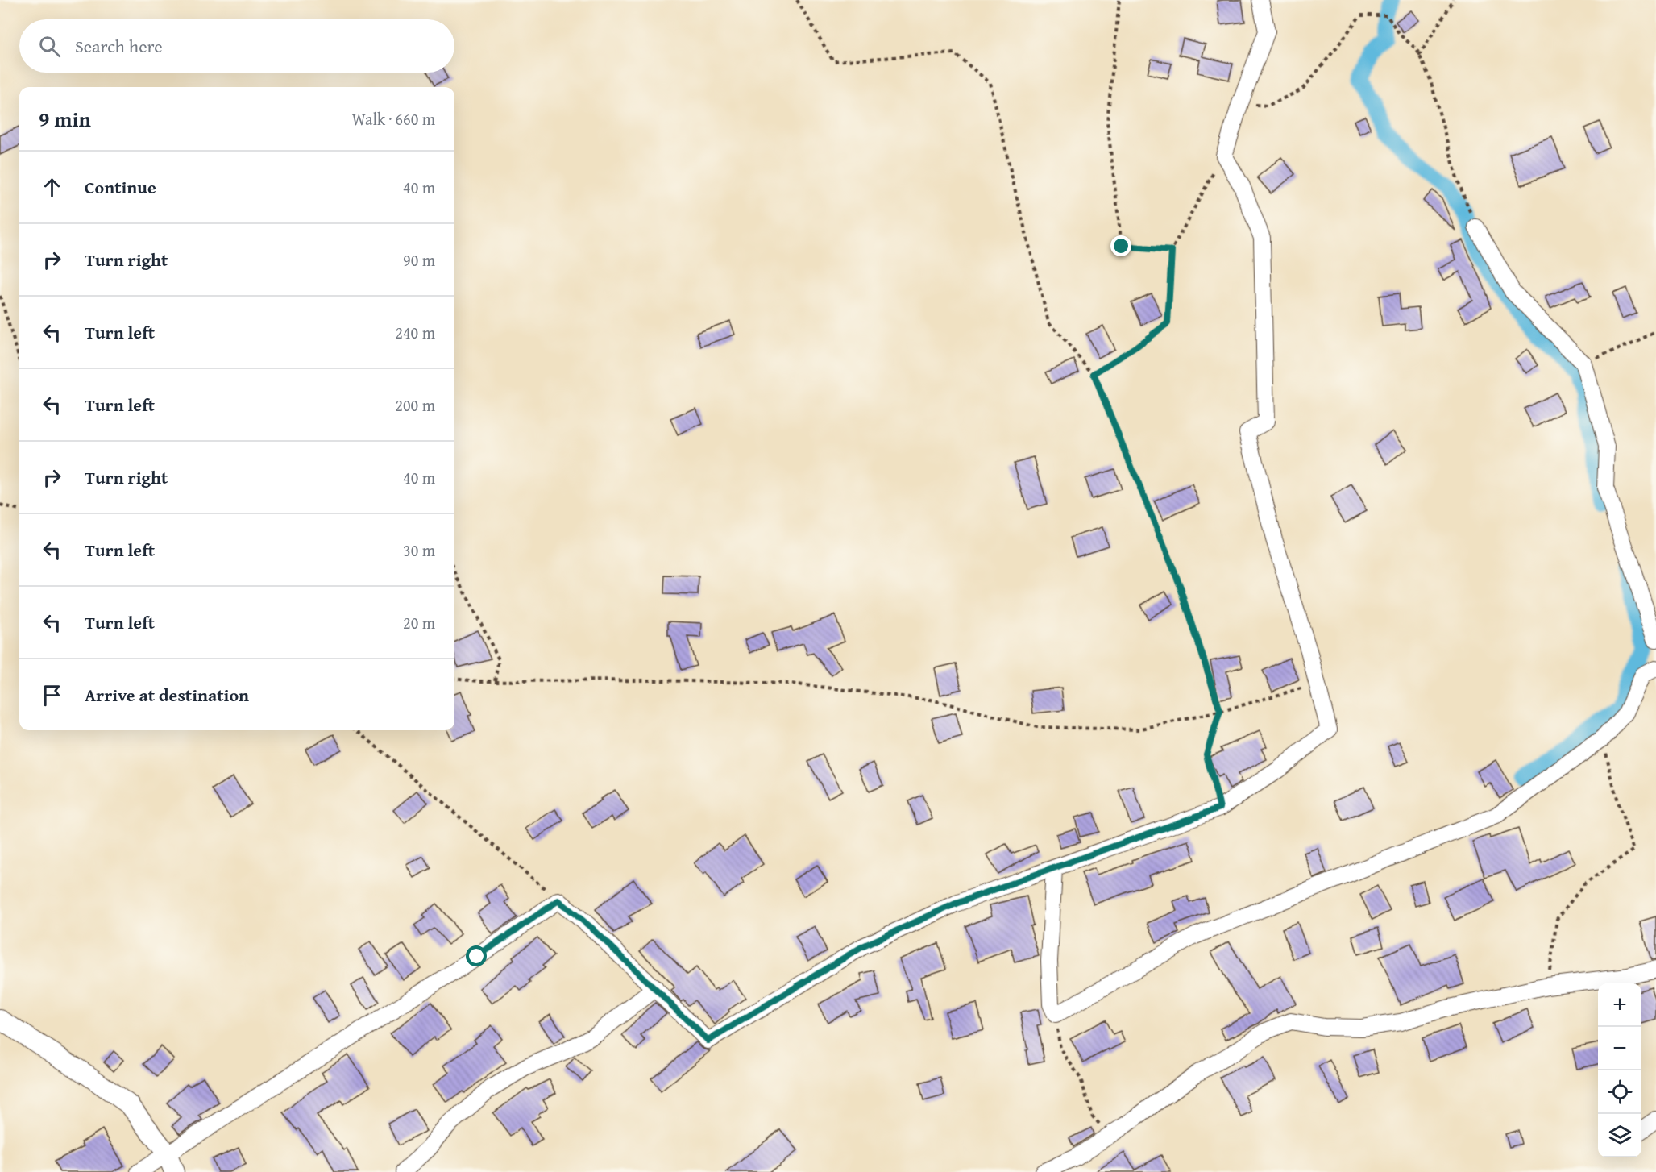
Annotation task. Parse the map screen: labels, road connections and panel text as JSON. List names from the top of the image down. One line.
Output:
{"page":{"search":"Search here","heading":["9 min","Walk · 660 m"],"list":[["Continue","40 m"],["Turn right","90 m"],["Turn left","240 m"],["Turn left","200 m"],["Turn right","40 m"],["Turn left","30 m"],["Turn left","20 m"],"Arrive at destination"],"map_buttons":["+","−"]}}
